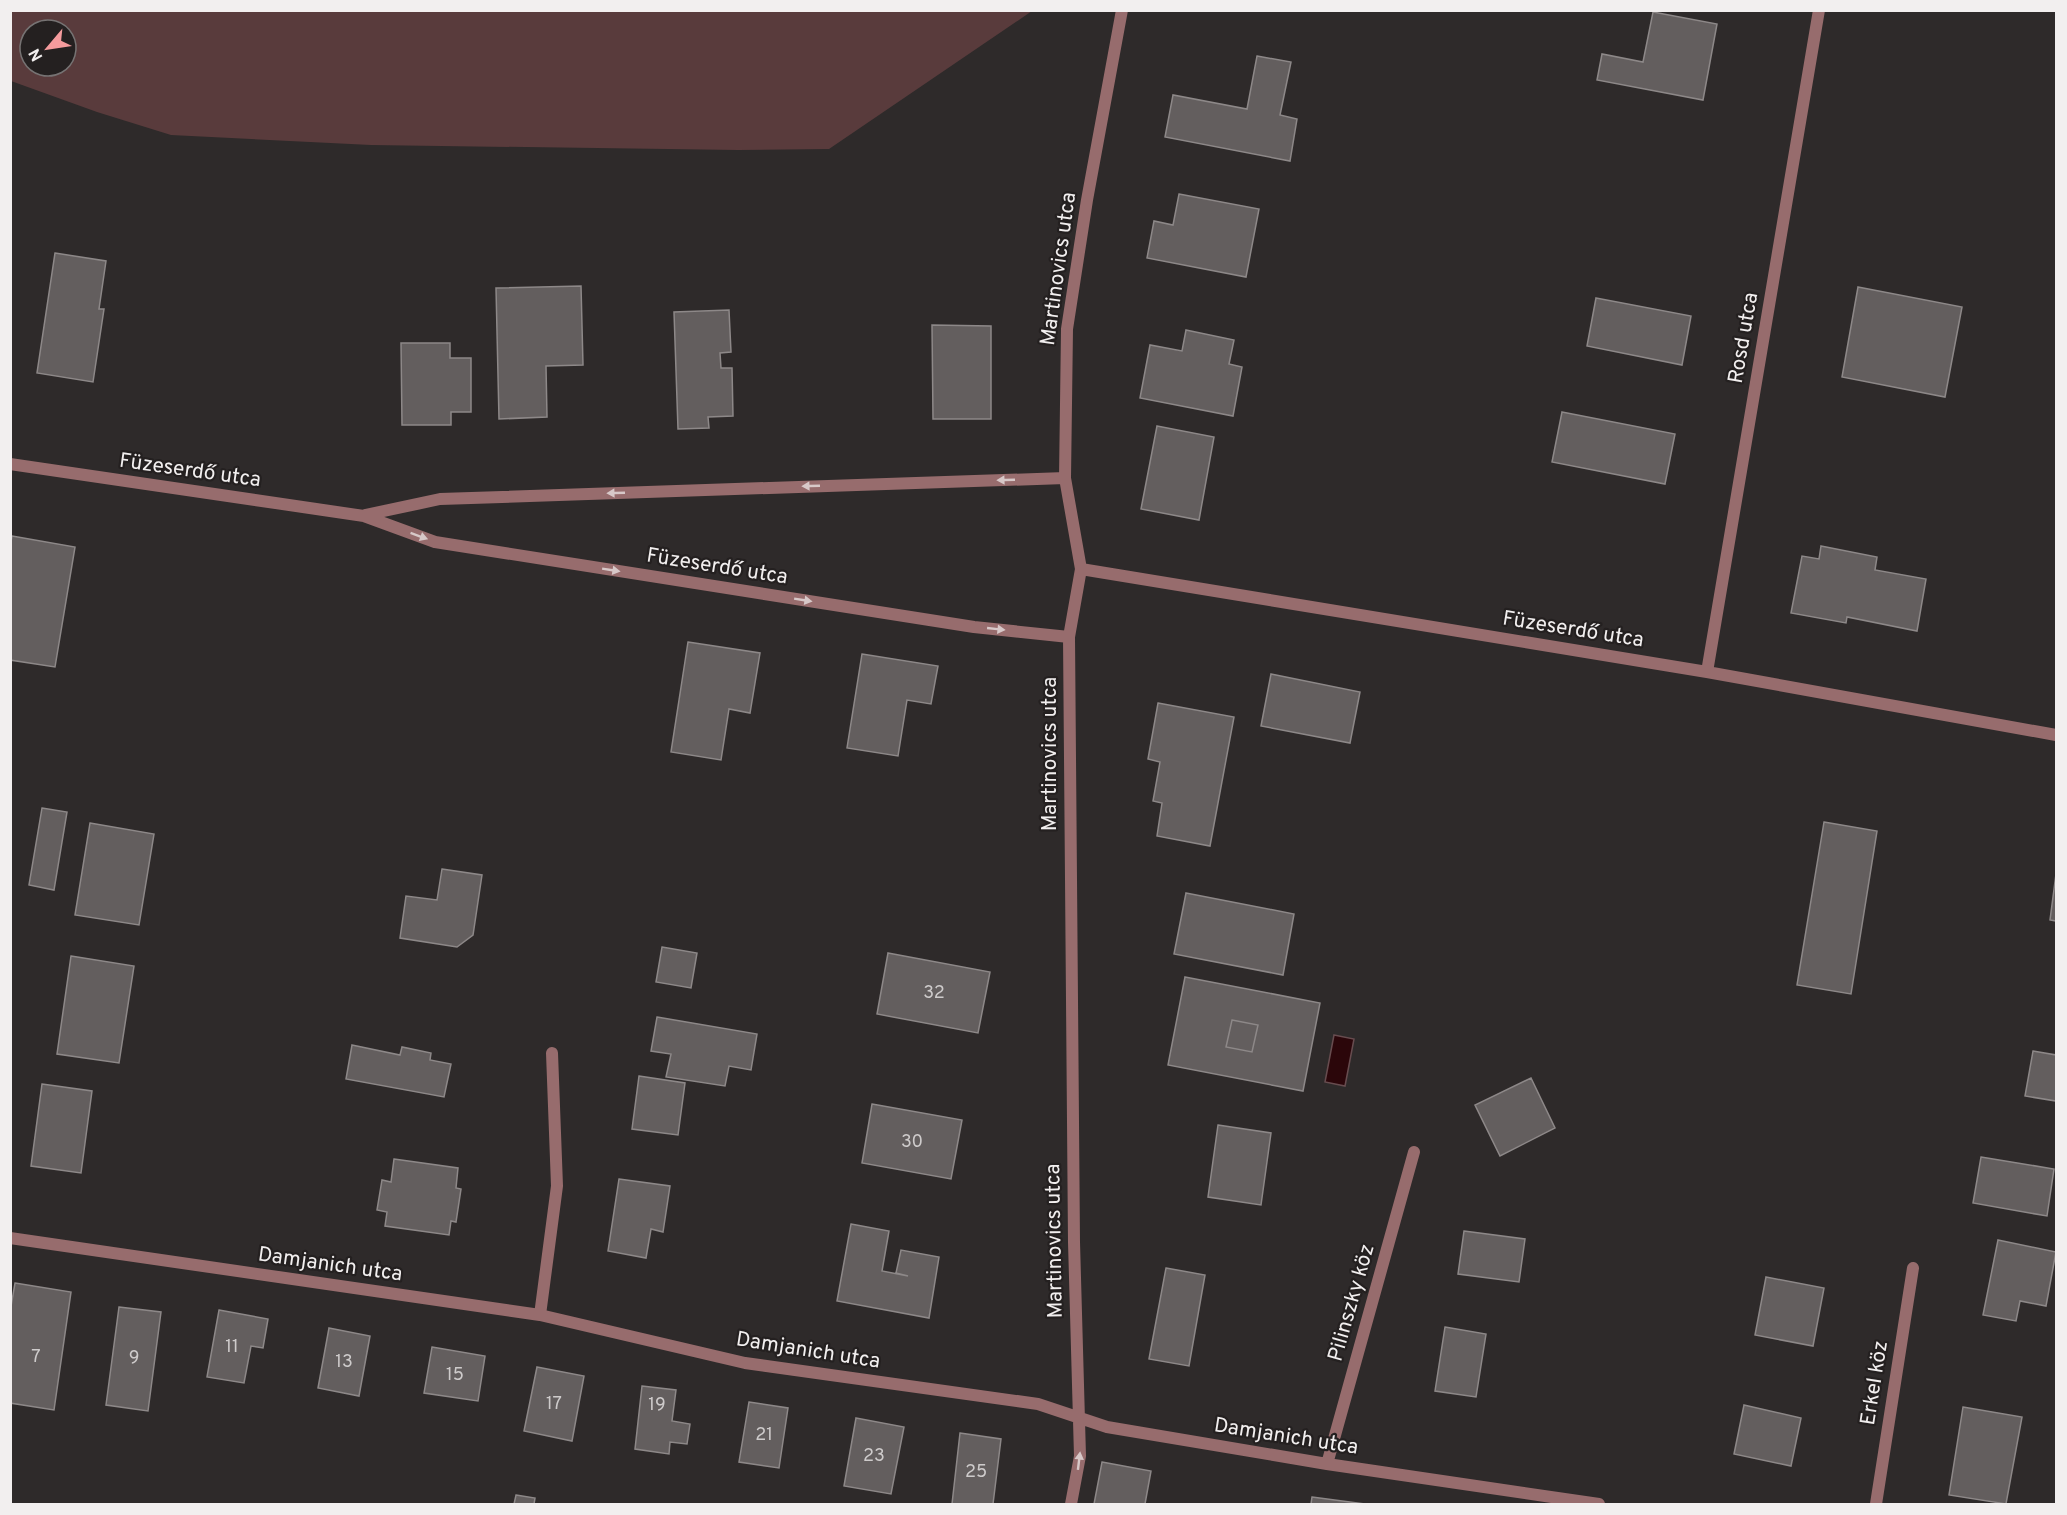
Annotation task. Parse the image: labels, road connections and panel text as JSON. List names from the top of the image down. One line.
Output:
{"streets":{"street":["Martinovics utca","Rosd utca","Füzeserdő utca","Damjanich utca","Pilinszky köz","Erkel köz"]},"crossings":[["Martinovics utca","Füzeserdő utca"],["Martinovics utca","Damjanich utca"],["Rosd utca","Füzeserdő utca"],["Damjanich utca","Pilinszky köz"]],"house_numbers":["32","30","11","7","9","13","15","17","19","21","23","25"],"north":"bottom left"}
